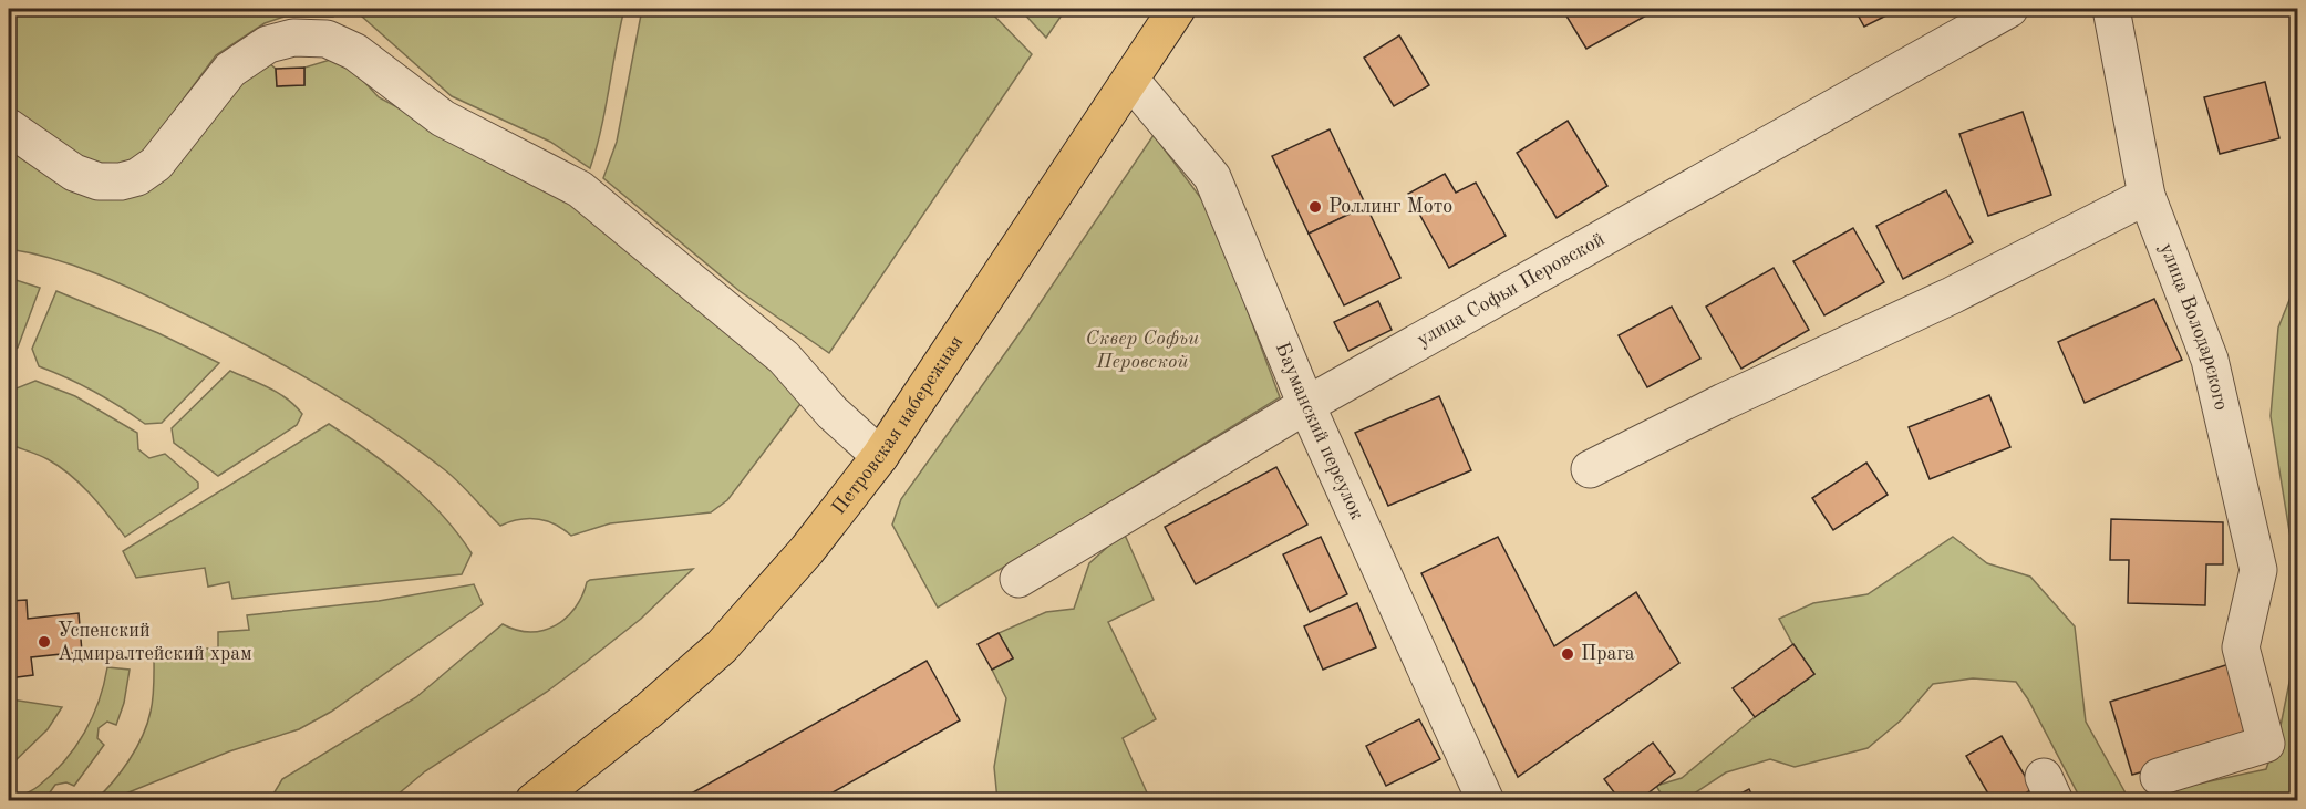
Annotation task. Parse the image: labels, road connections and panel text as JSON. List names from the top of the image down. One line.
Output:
{"streets":{"main road":["Петровская набережная"],"street":["улица Софьи Перовской","улица Володарского","Бауманский переулок"]},"crossings":[["улица Софьи Перовской","Бауманский переулок"],["Петровская набережная","Бауманский переулок"]],"parks":["Сквер Софьи Перовской"],"places":["Роллинг Мото","Успенский Адмиралтейский храм","Прага"]}
